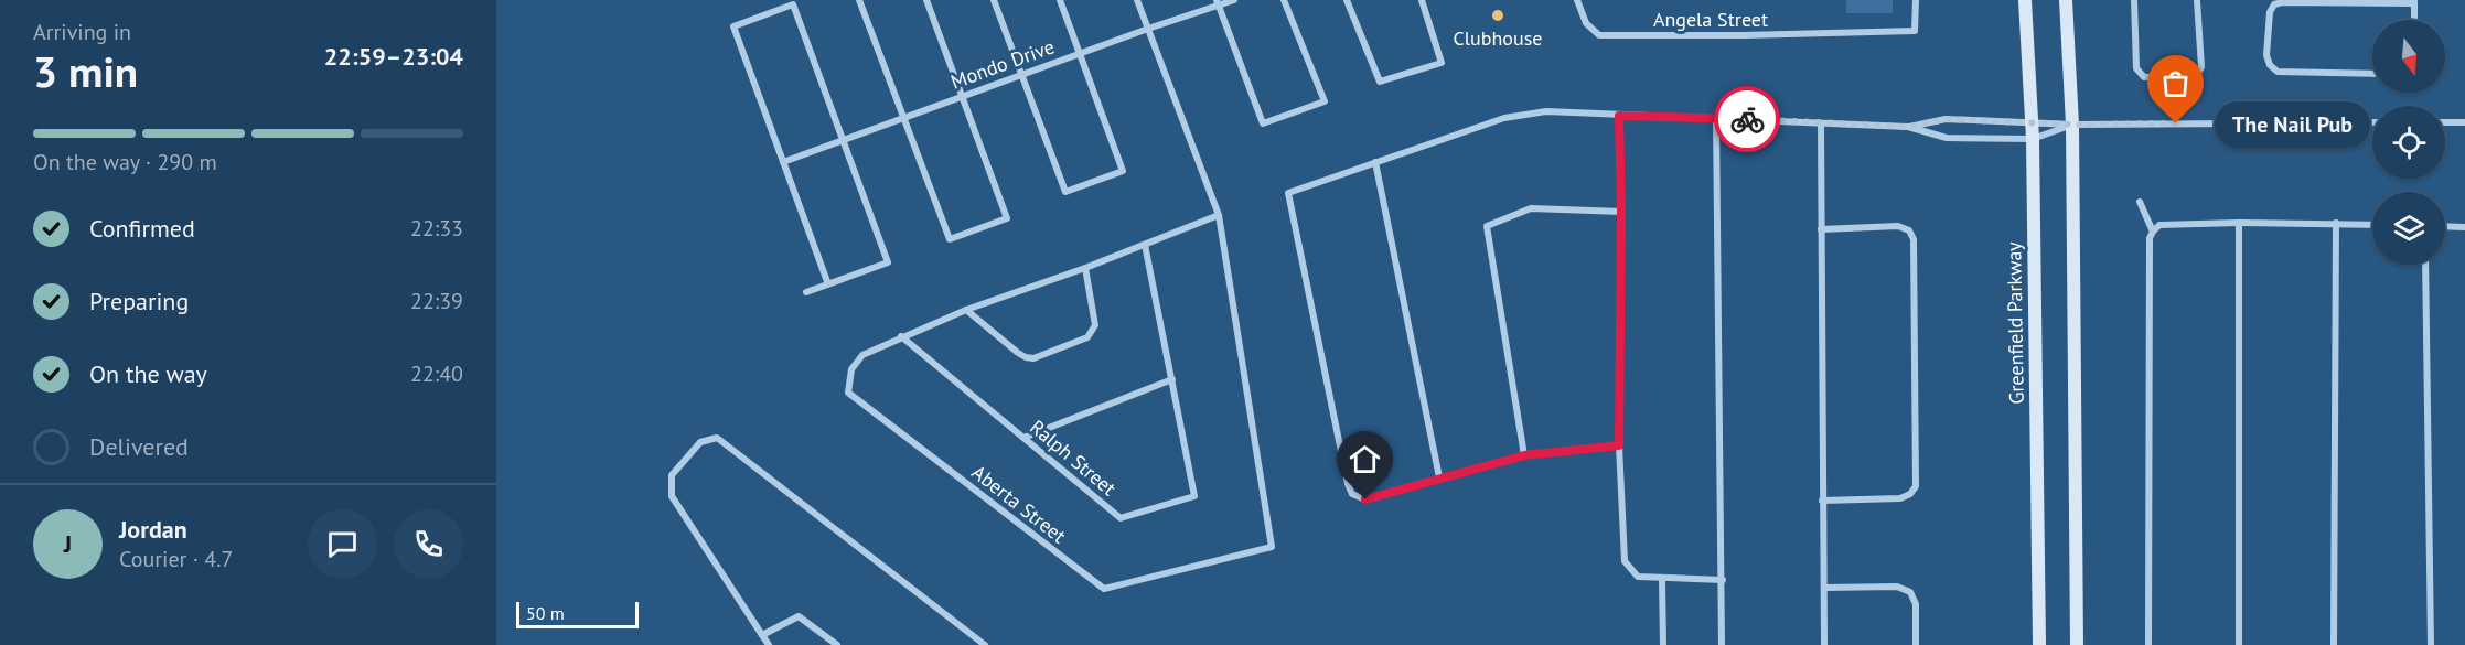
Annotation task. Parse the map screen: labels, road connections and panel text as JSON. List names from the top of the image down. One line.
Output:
{"streets":{"main road":["Greenfield Parkway"],"street":["Angela Street","Mondo Drive","Ralph Street","Aberta Street"]},"crossings":[["Mondo Drive","Aberta Street"],["Ralph Street","Aberta Street"]],"places":["Clubhouse","The Nail Pub"],"scale_bar":"50 m","north":"bottom","page":{"heading":["3 min","Arriving in","22:59–23:04"],"panel":["Jordan","Courier · 4.7"],"bubble":"The Nail Pub","bar":"On the way · 290 m","list":[["Confirmed","22:33"],["Preparing","22:39"],["On the way","22:40"],"Delivered"],"round":"J","scale":"50 m"}}
